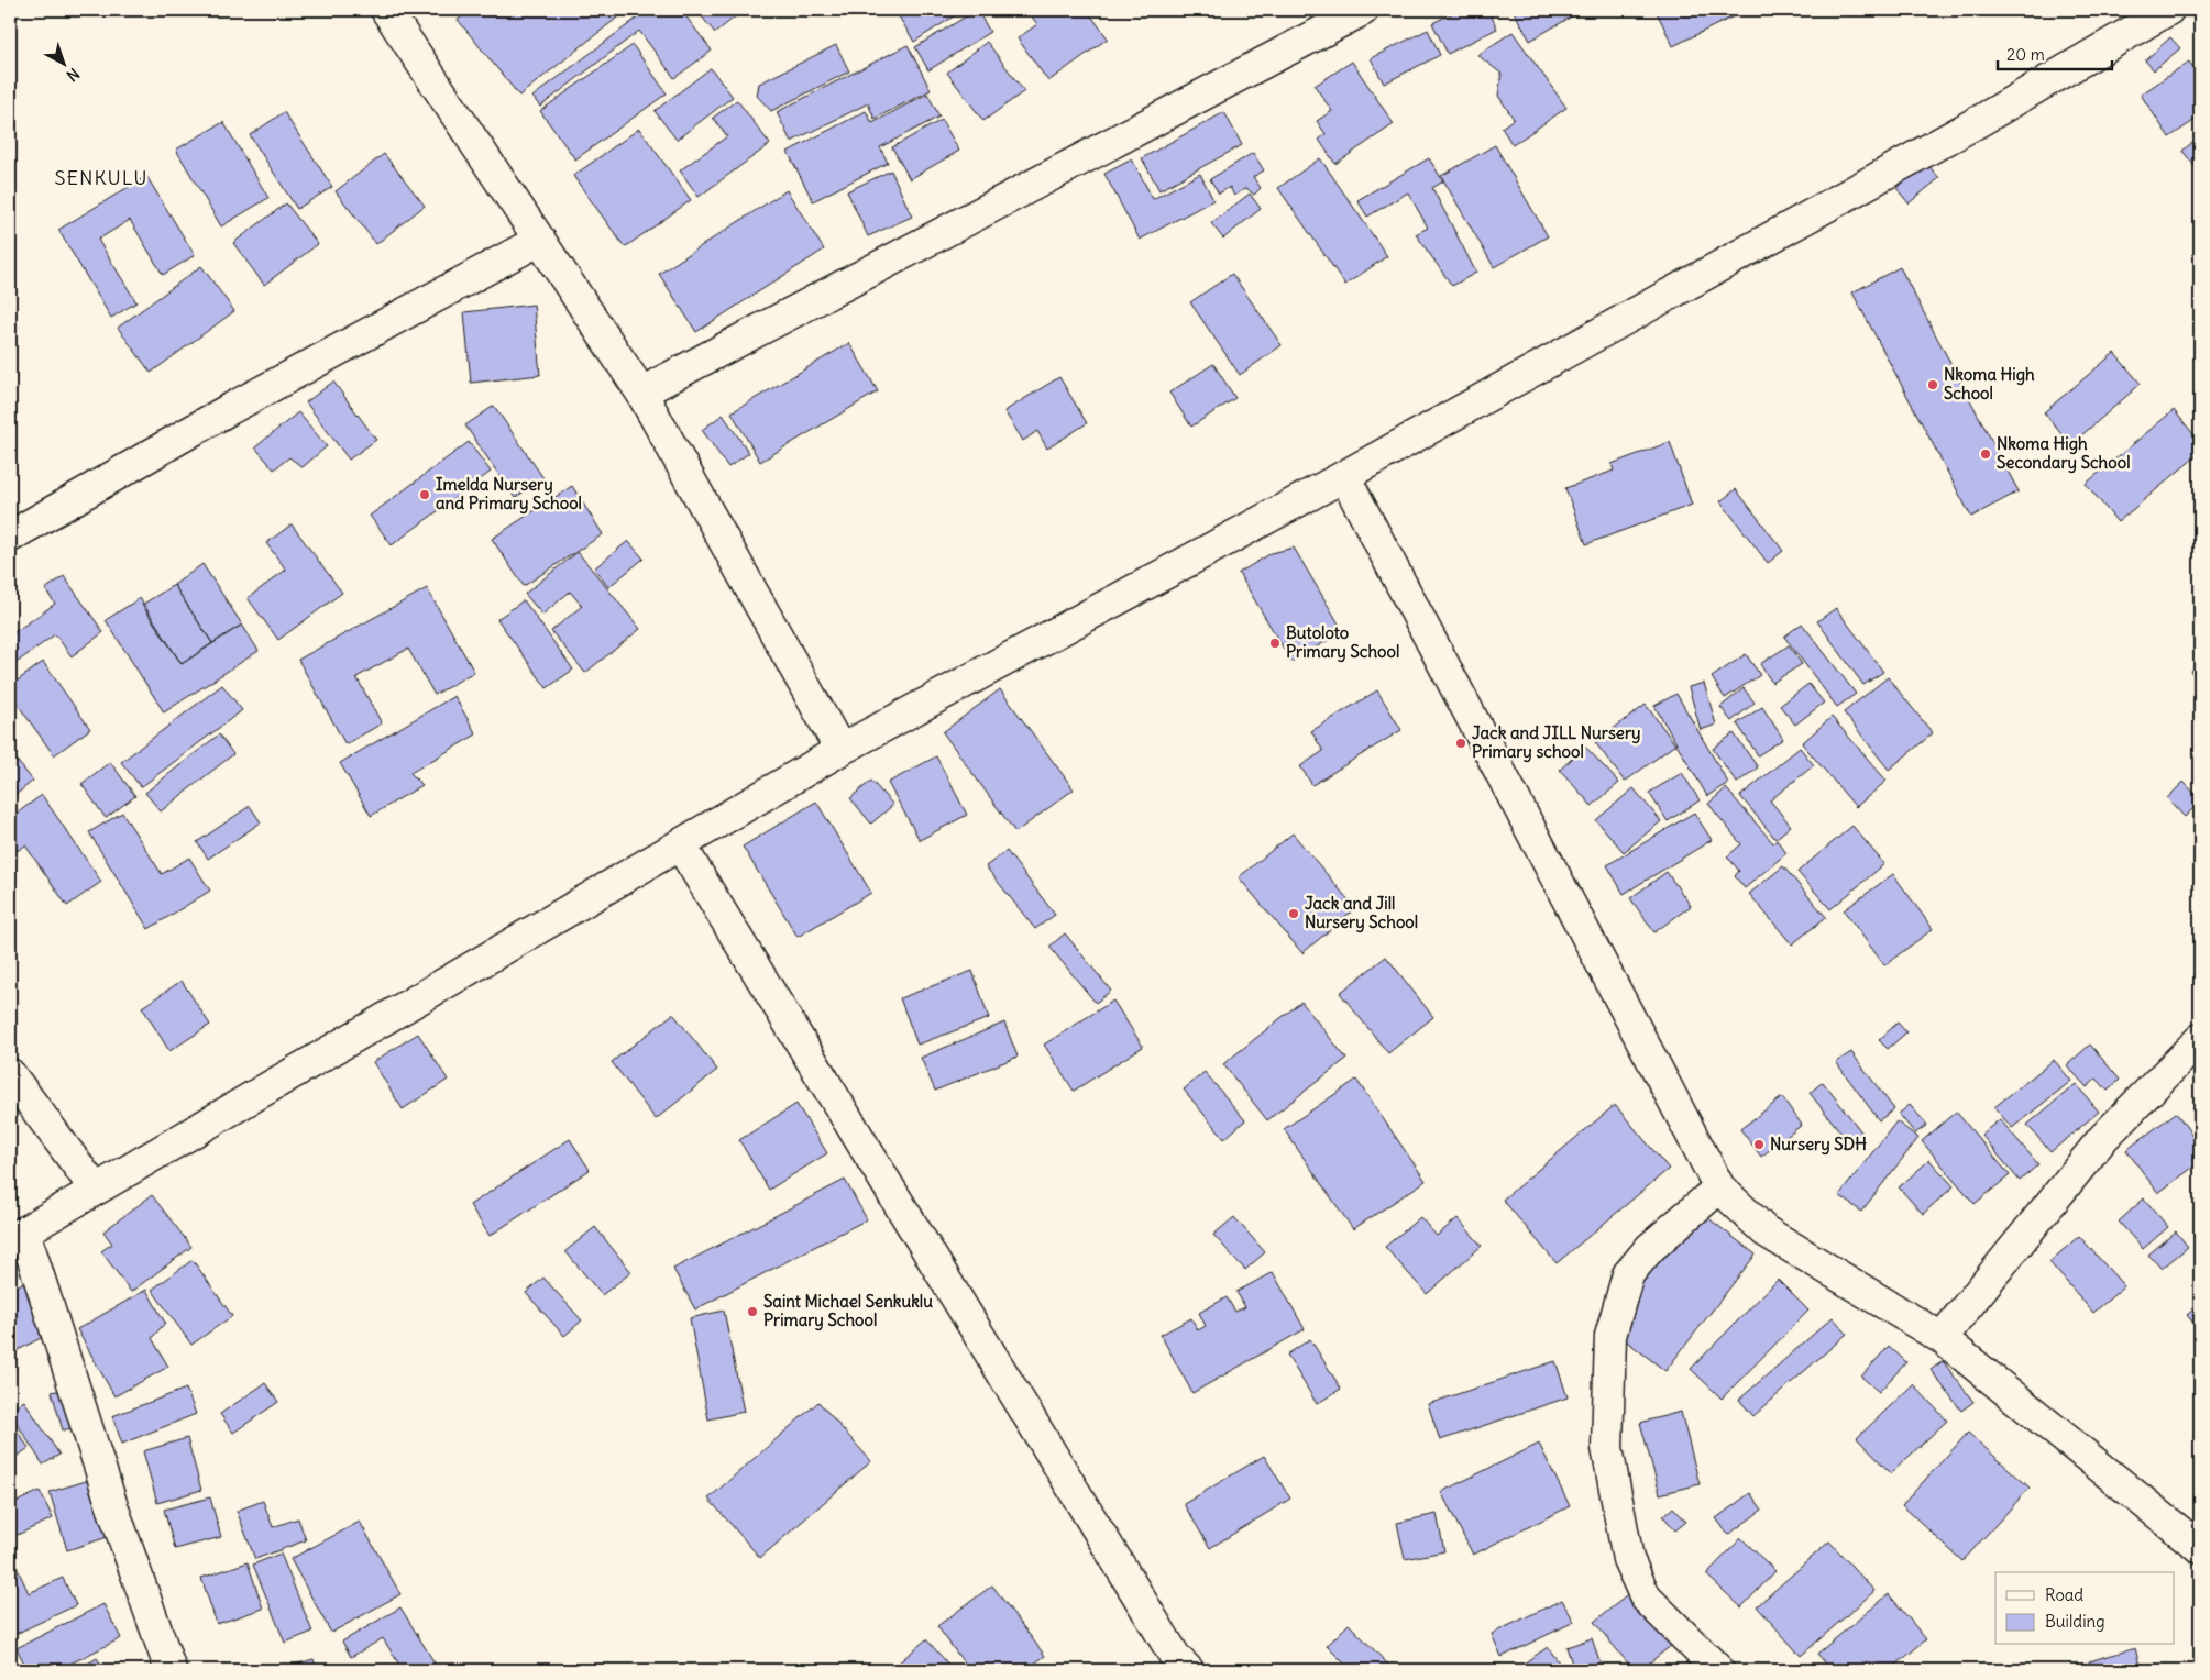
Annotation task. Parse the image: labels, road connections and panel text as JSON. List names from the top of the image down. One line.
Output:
{"districts":["SENKULU"],"places":["Nkoma High School","Nkoma High Secondary School","Imelda Nursery and Primary School","Butoloto Primary School","Jack and JILL Nursery Primary school","Jack and Jill Nursery School","Nursery SDH","Saint Michael Senkuklu Primary School"],"legend":["Road","Building"],"scale_bar":"20 m","north":"bottom right"}
